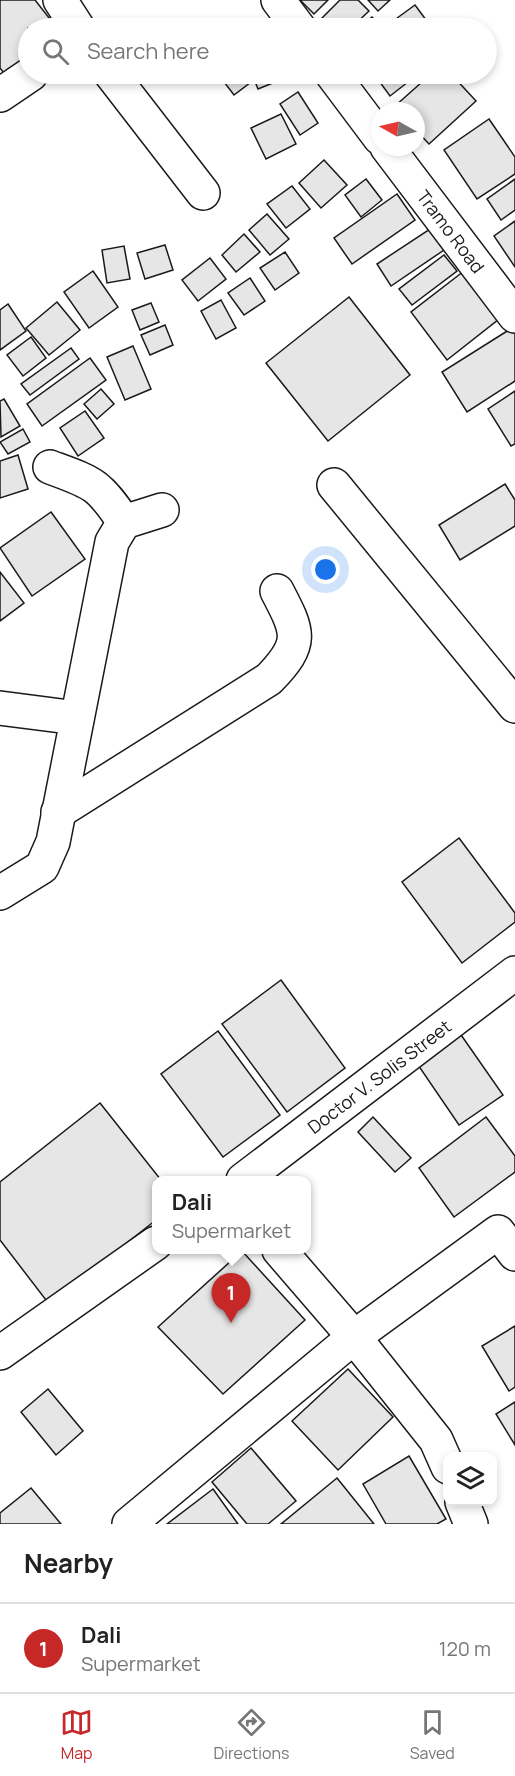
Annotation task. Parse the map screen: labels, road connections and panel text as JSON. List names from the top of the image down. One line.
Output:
{"streets":{"street":["Tramo Road","Doctor V. Solis Street"]},"north":"left","page":{"search":"Search here","popup":["Dali","Supermarket"],"pins":"1","heading":"Nearby","list":[{"mark":"1","name":"Dali","note":"Supermarket","value":"120 m"}],"nav":["Map","Directions","Saved"]}}
